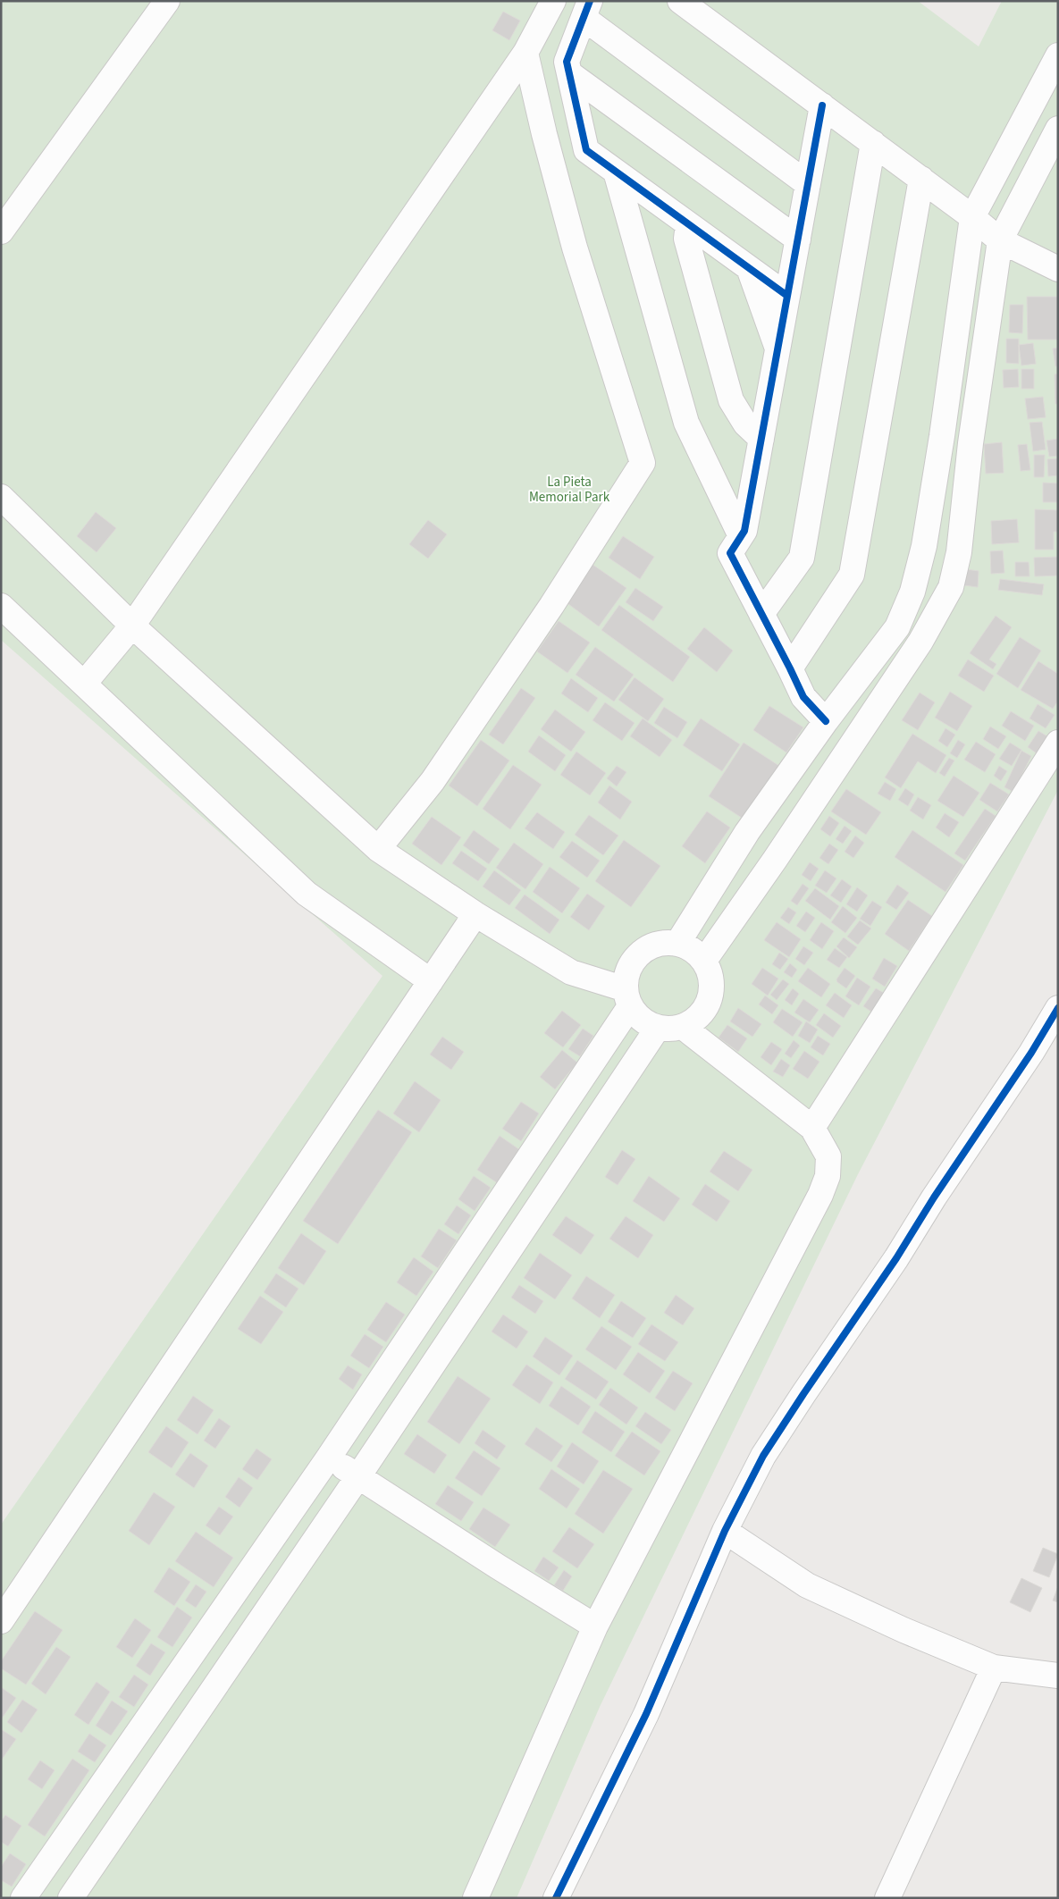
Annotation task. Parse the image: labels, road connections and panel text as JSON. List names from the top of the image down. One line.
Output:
{"parks":["La Pieta Memorial Park"]}
